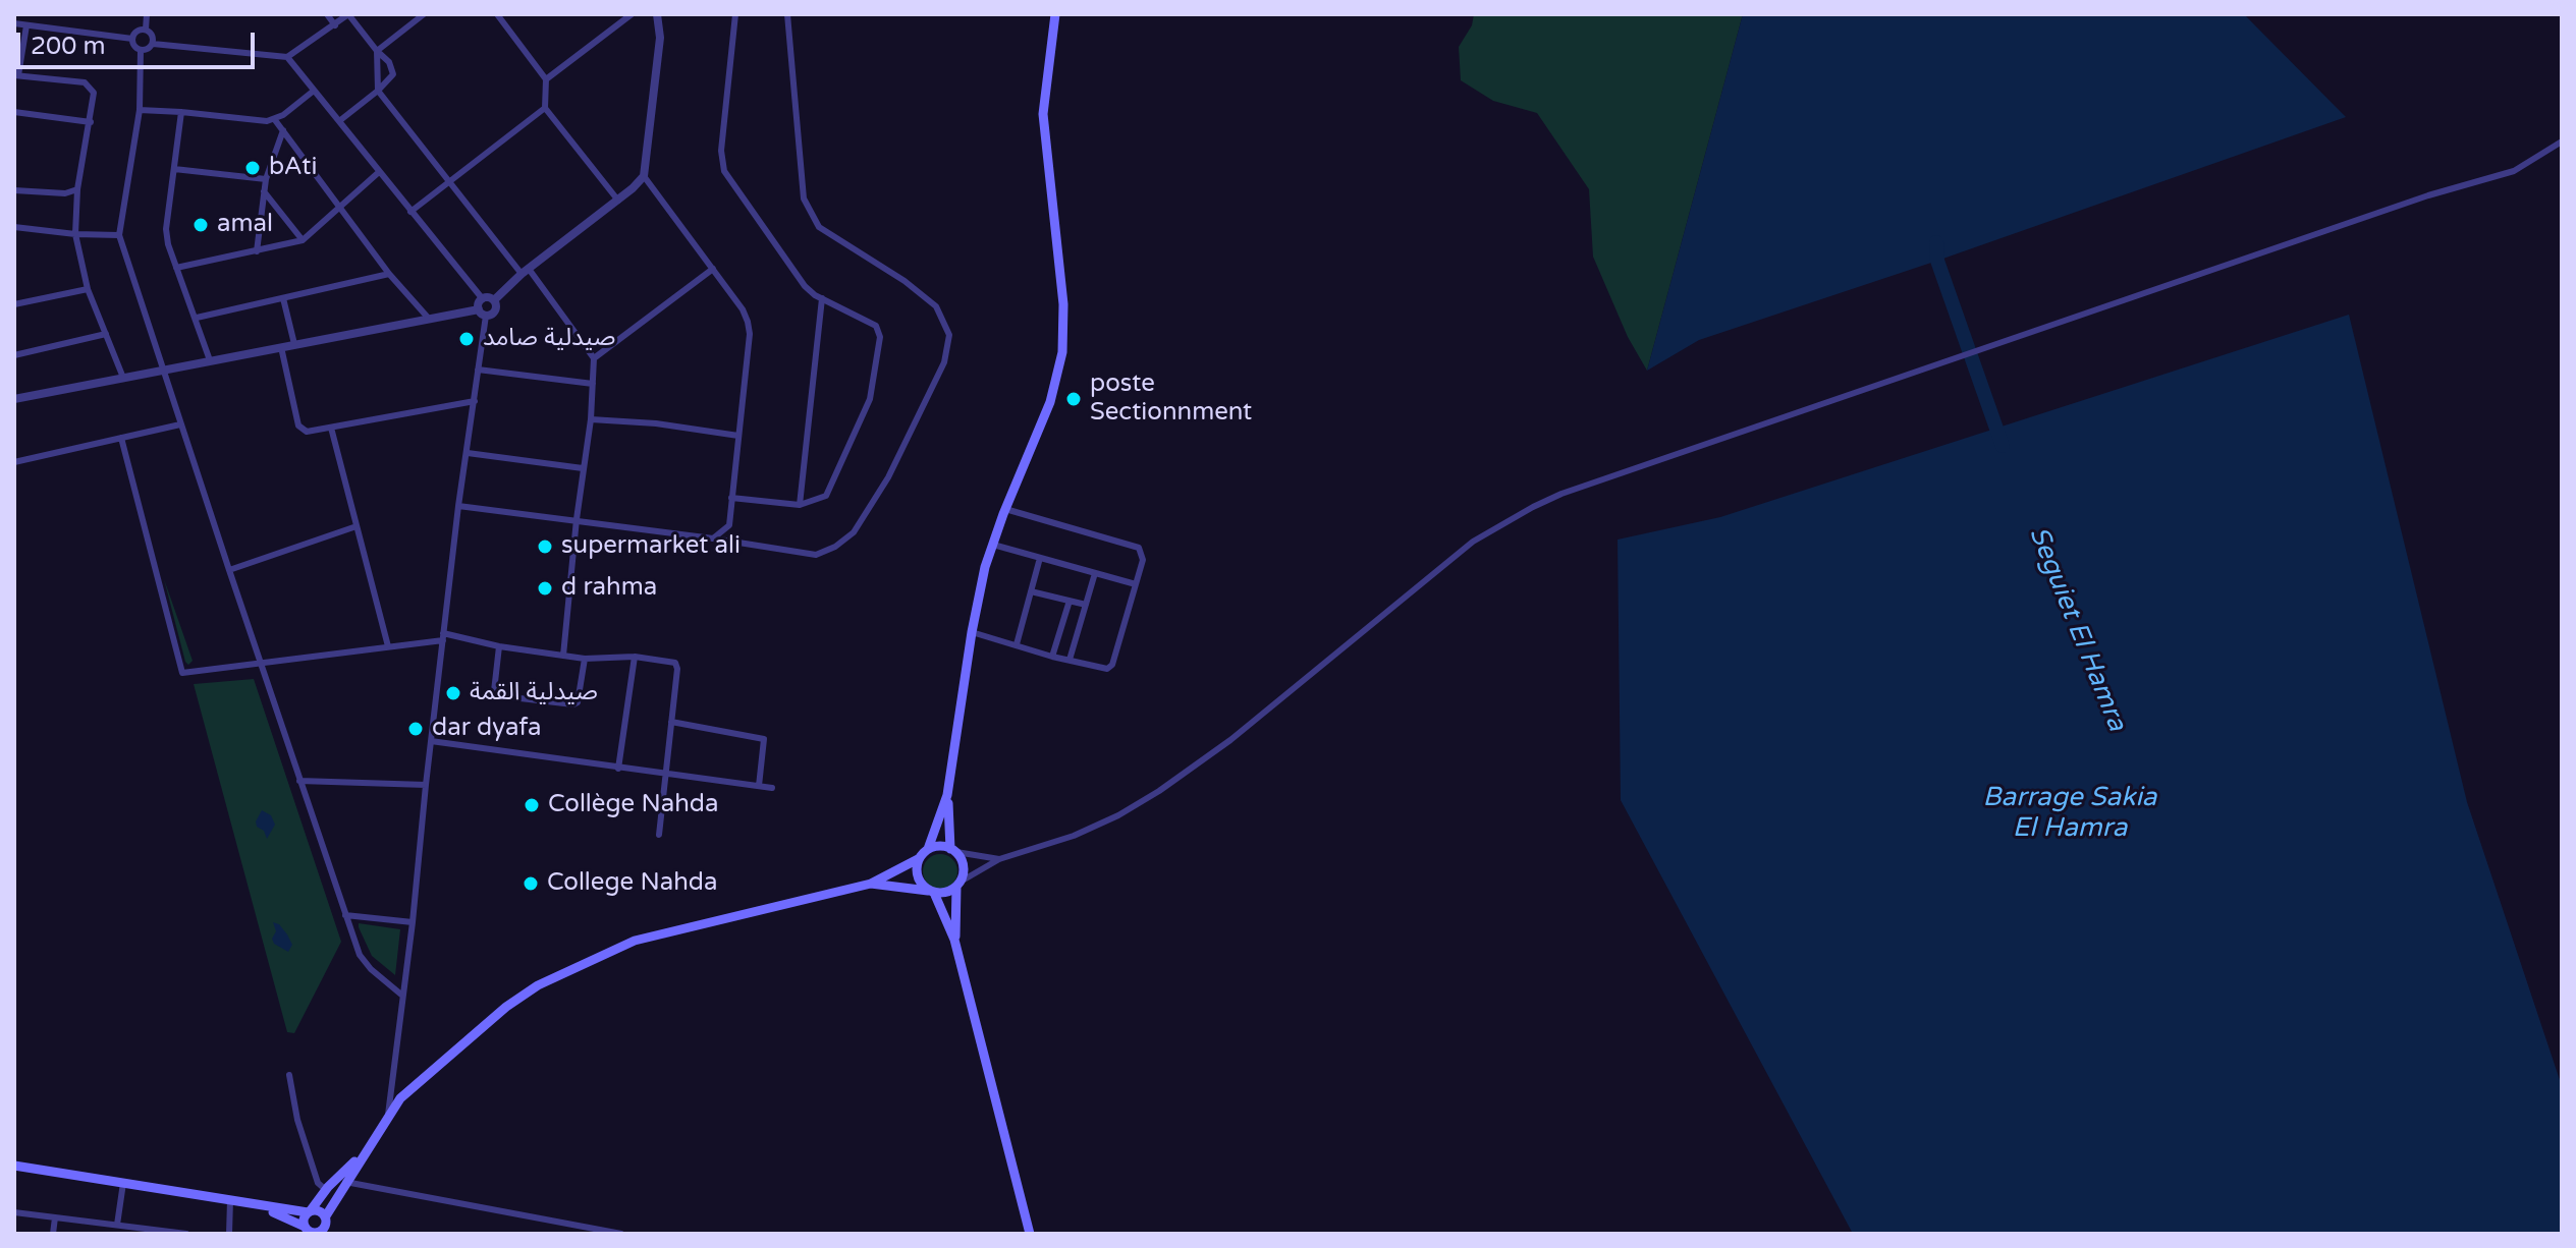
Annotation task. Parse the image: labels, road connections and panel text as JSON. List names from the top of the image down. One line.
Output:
{"water":["Seguiet El Hamra","Barrage Sakia El Hamra"],"places":["bAti","amal","صيدلية صامد","poste Sectionnment","supermarket ali","d rahma","صيدلية القمة","dar dyafa","Collège Nahda","College Nahda"],"scale_bar":"200 m"}
